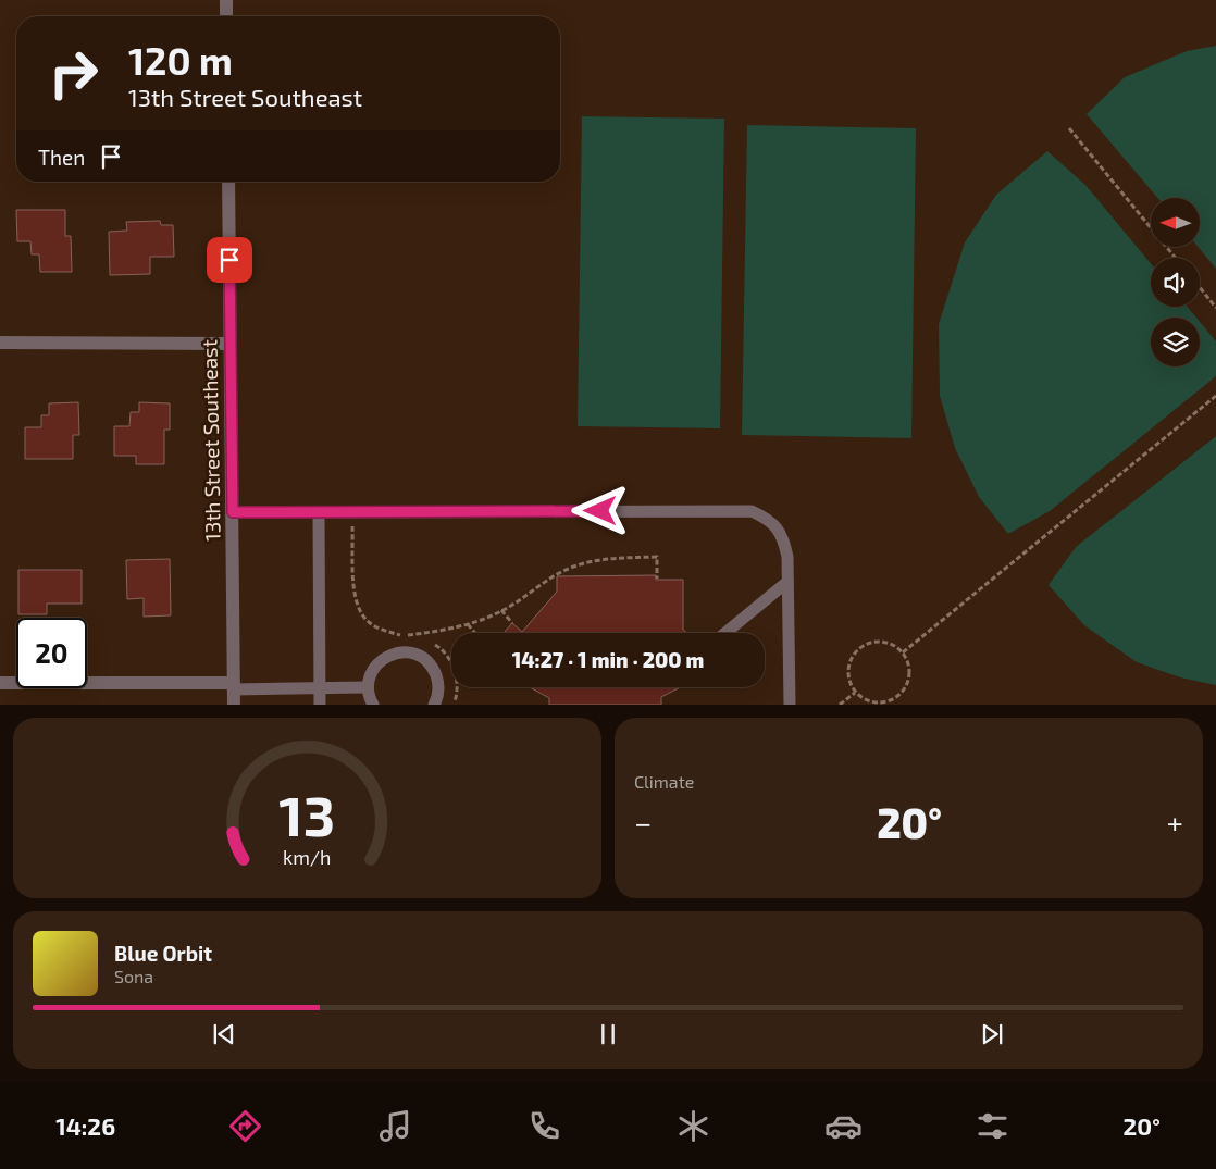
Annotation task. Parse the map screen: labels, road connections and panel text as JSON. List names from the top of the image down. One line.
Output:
{"streets":{"street":["13th Street Southeast"]},"north":"left","page":{"turn":["120 m","13th Street Southeast"],"then":"Then","limit":"20","trip":"14:27 · 1 min · 200 m","tile":"Climate","heat":["−","20°","+"],"song":["Blue Orbit","Sona"],"tabs":["14:26","20°"],"gauge":["13","km/h"]}}
